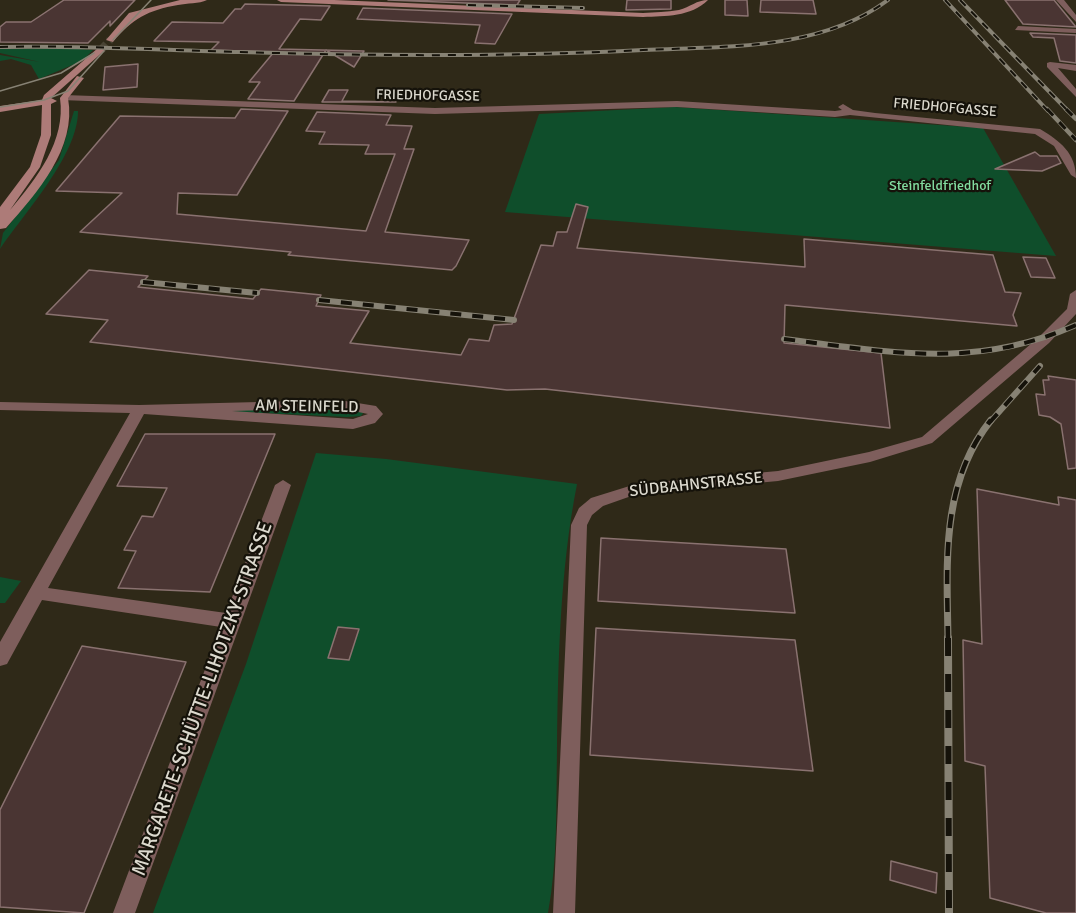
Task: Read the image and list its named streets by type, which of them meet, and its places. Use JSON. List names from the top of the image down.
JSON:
{
  "streets": {
    "street": [
      "FRIEDHOFGASSE",
      "AM STEINFELD",
      "SÜDBAHNSTRASSE",
      "MARGARETE-SCHÜTTE-LIHOTZKY-STRASSE"
    ]
  },
  "parks": ["Steinfeldfriedhof"]
}
